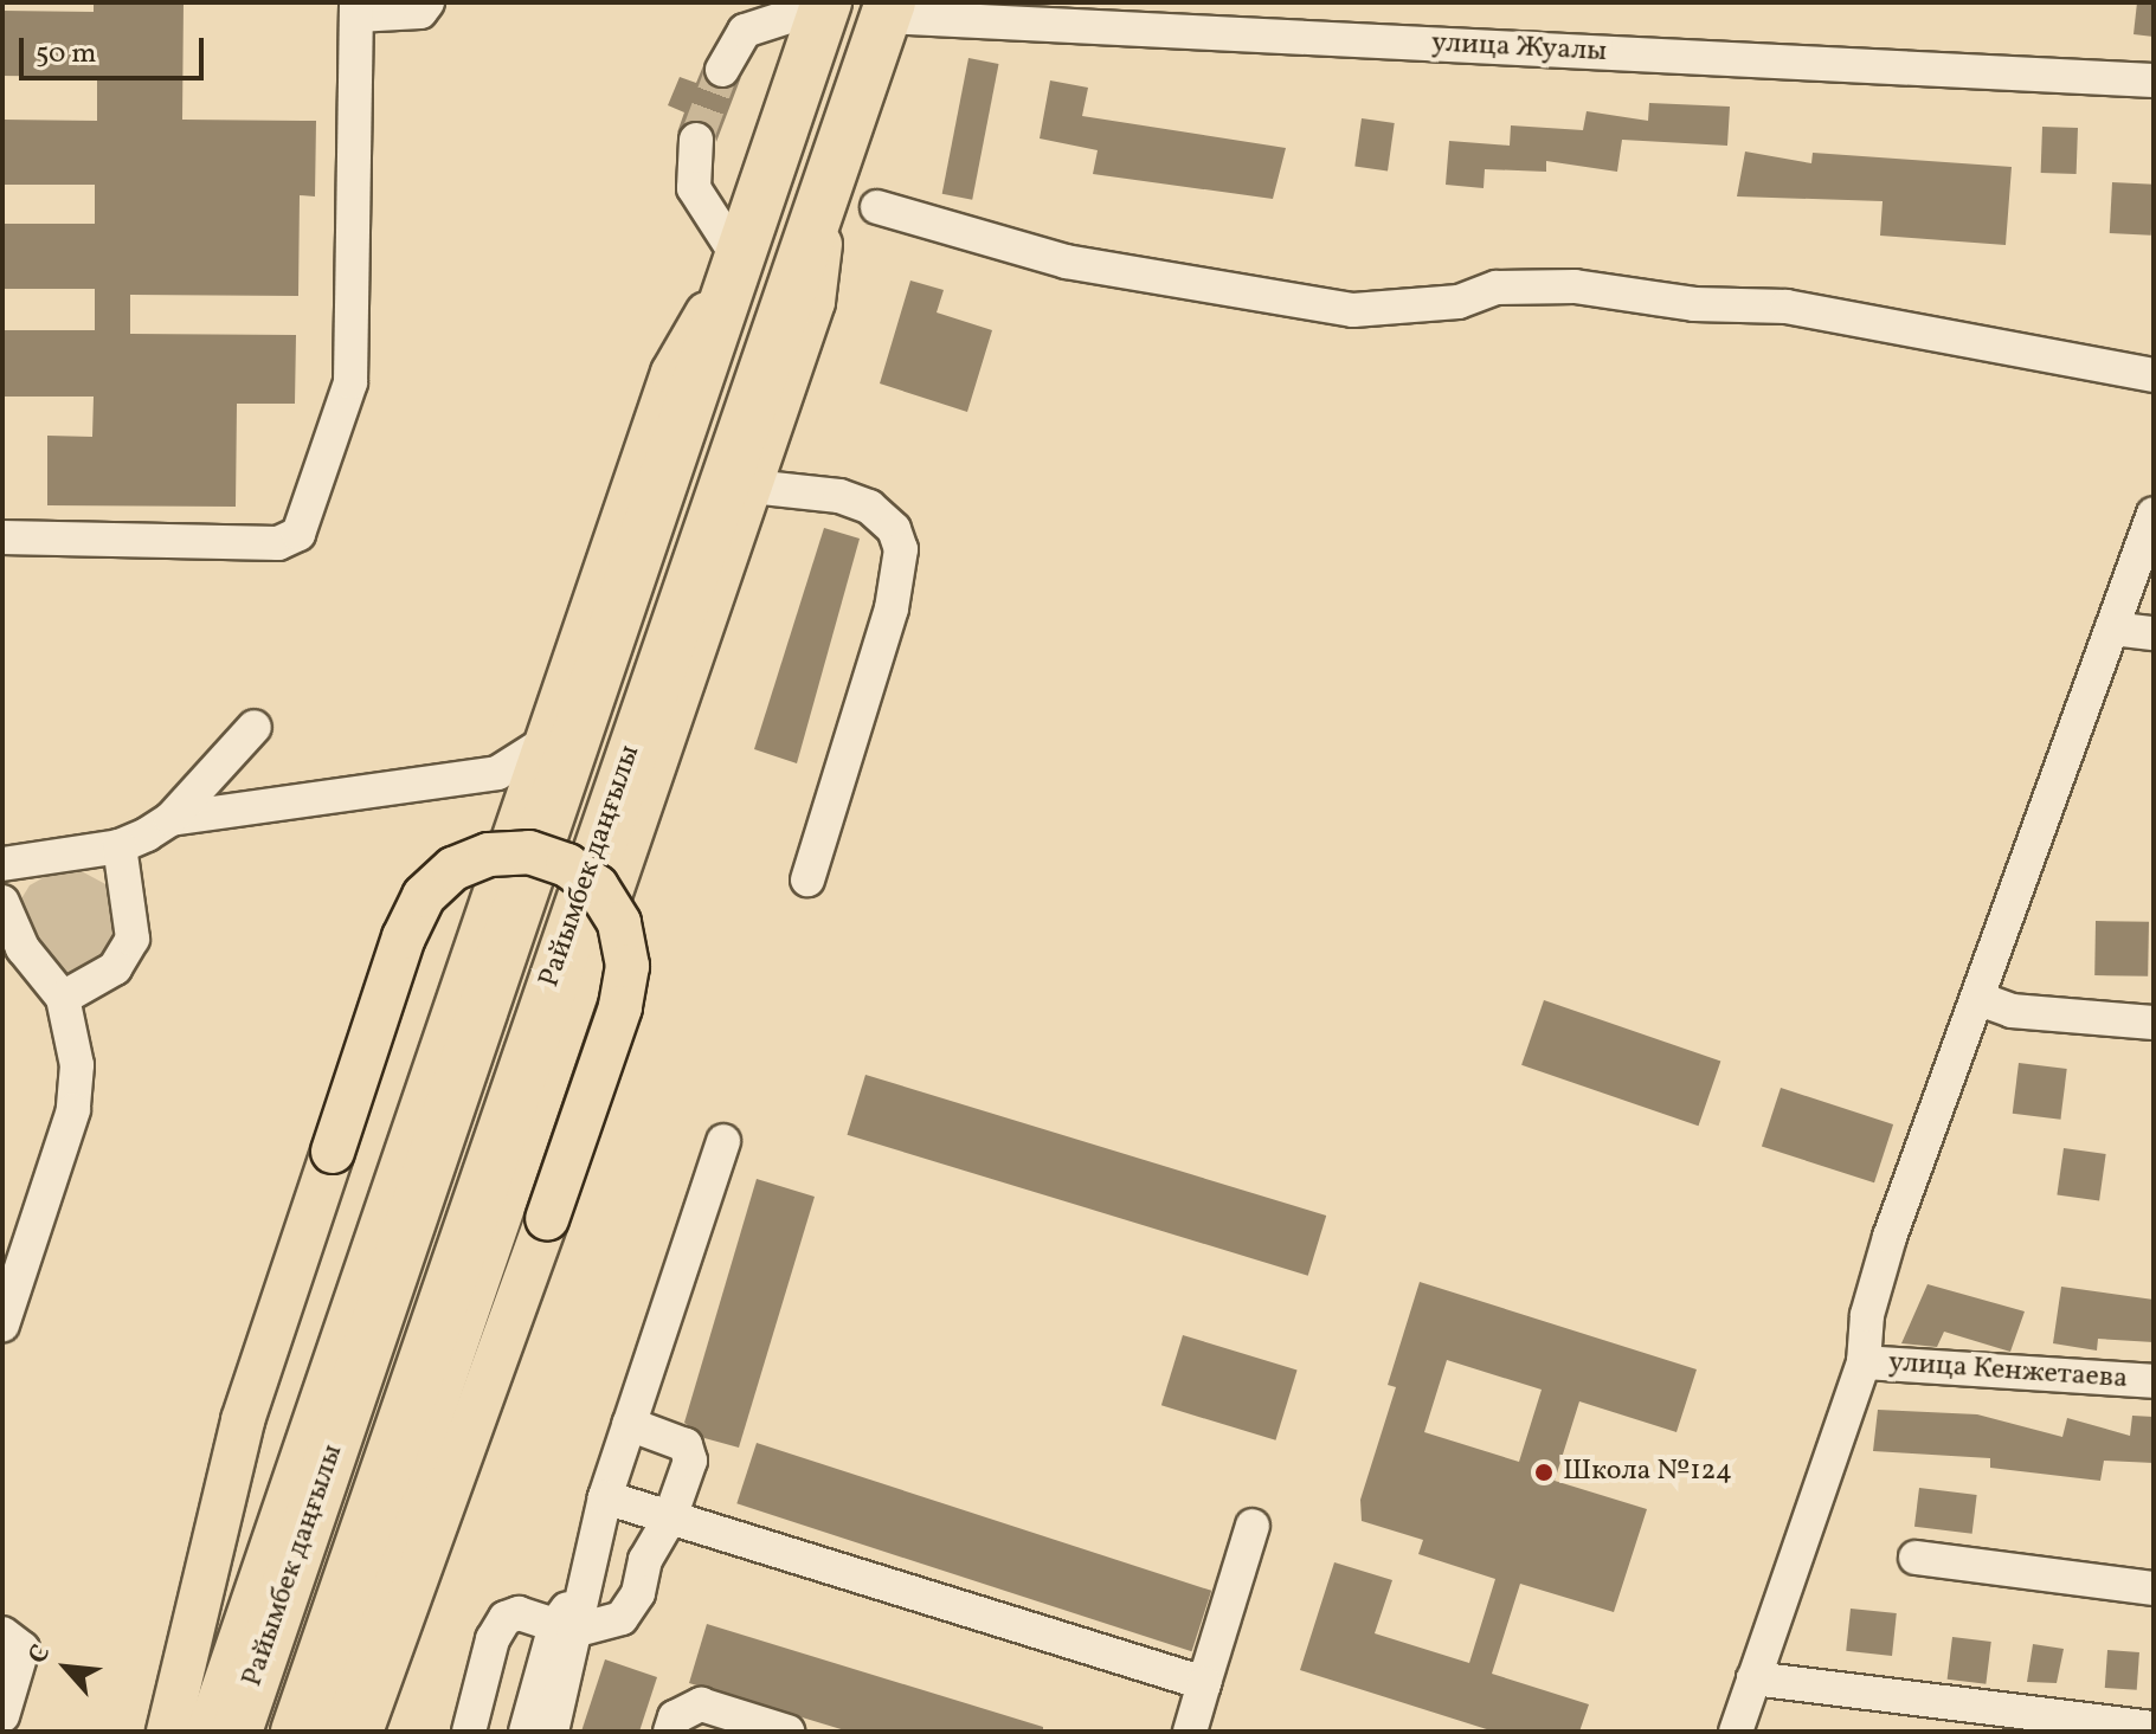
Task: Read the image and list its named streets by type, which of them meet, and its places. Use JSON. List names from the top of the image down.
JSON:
{
  "streets": {
    "highway": ["Райымбек даңғылы"],
    "street": ["улица Жуалы", "улица Кенжетаева"]
  },
  "crossings": [
    ["улица Жуалы", "Райымбек даңғылы"]
  ],
  "places": ["Школа №124"],
  "scale_bar": "50 m",
  "north": "top left"
}
